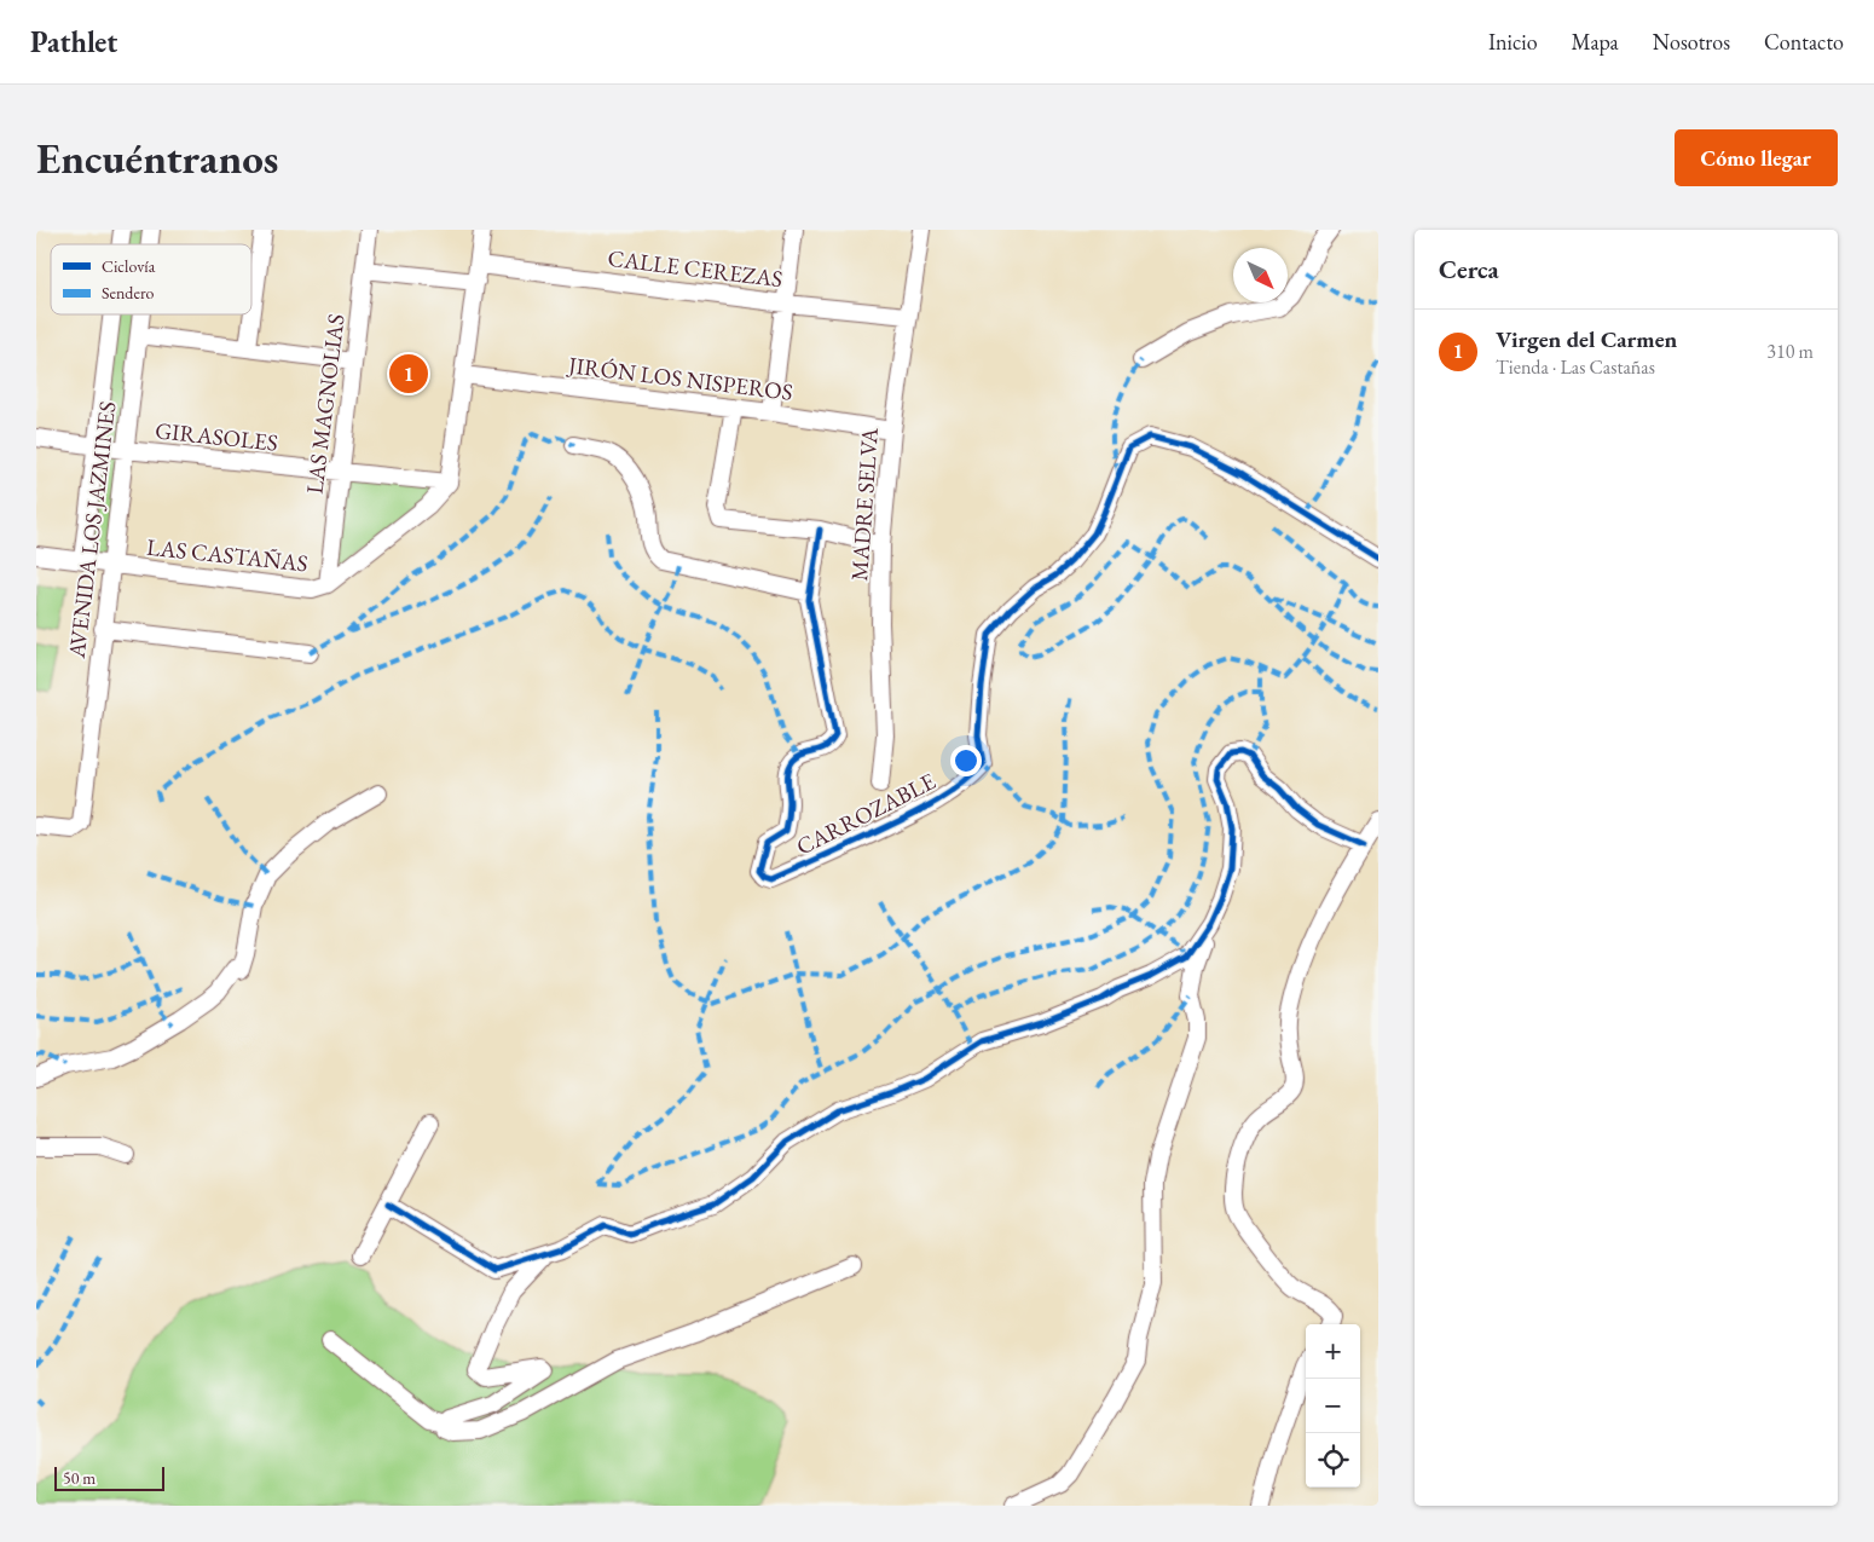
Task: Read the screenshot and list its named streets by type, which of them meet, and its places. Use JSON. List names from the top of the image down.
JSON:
{
  "streets": {
    "street": [
      "CALLE CEREZAS",
      "JIRÓN LOS NISPEROS",
      "LAS MAGNOLIAS",
      "GIRASOLES",
      "MADRE SELVA",
      "AVENIDA LOS JAZMINES",
      "LAS CASTAÑAS",
      "CARROZABLE"
    ]
  },
  "crossings": [
    ["CALLE CEREZAS", "LAS MAGNOLIAS"],
    ["CALLE CEREZAS", "MADRE SELVA"],
    ["JIRÓN LOS NISPEROS", "MADRE SELVA"],
    ["LAS MAGNOLIAS", "GIRASOLES"],
    ["LAS MAGNOLIAS", "LAS CASTAÑAS"],
    ["GIRASOLES", "AVENIDA LOS JAZMINES"],
    ["GIRASOLES", "LAS CASTAÑAS"],
    ["AVENIDA LOS JAZMINES", "LAS CASTAÑAS"]
  ],
  "legend": ["Ciclovía", "Sendero"],
  "scale_bar": "50 m",
  "north": "bottom right",
  "page": {
    "header": "Pathlet",
    "nav": [
      "Inicio",
      "Mapa",
      "Nosotros",
      "Contacto"
    ],
    "buttons": "Cómo llegar",
    "title": "Encuéntranos",
    "heading": "Cerca",
    "list": [
      {
        "mark": "1",
        "name": "Virgen del Carmen",
        "note": "Tienda · Las Castañas",
        "value": "310 m"
      }
    ],
    "pins": "1",
    "map_buttons": ["+", "−"],
    "scale": "50 m"
  }
}
